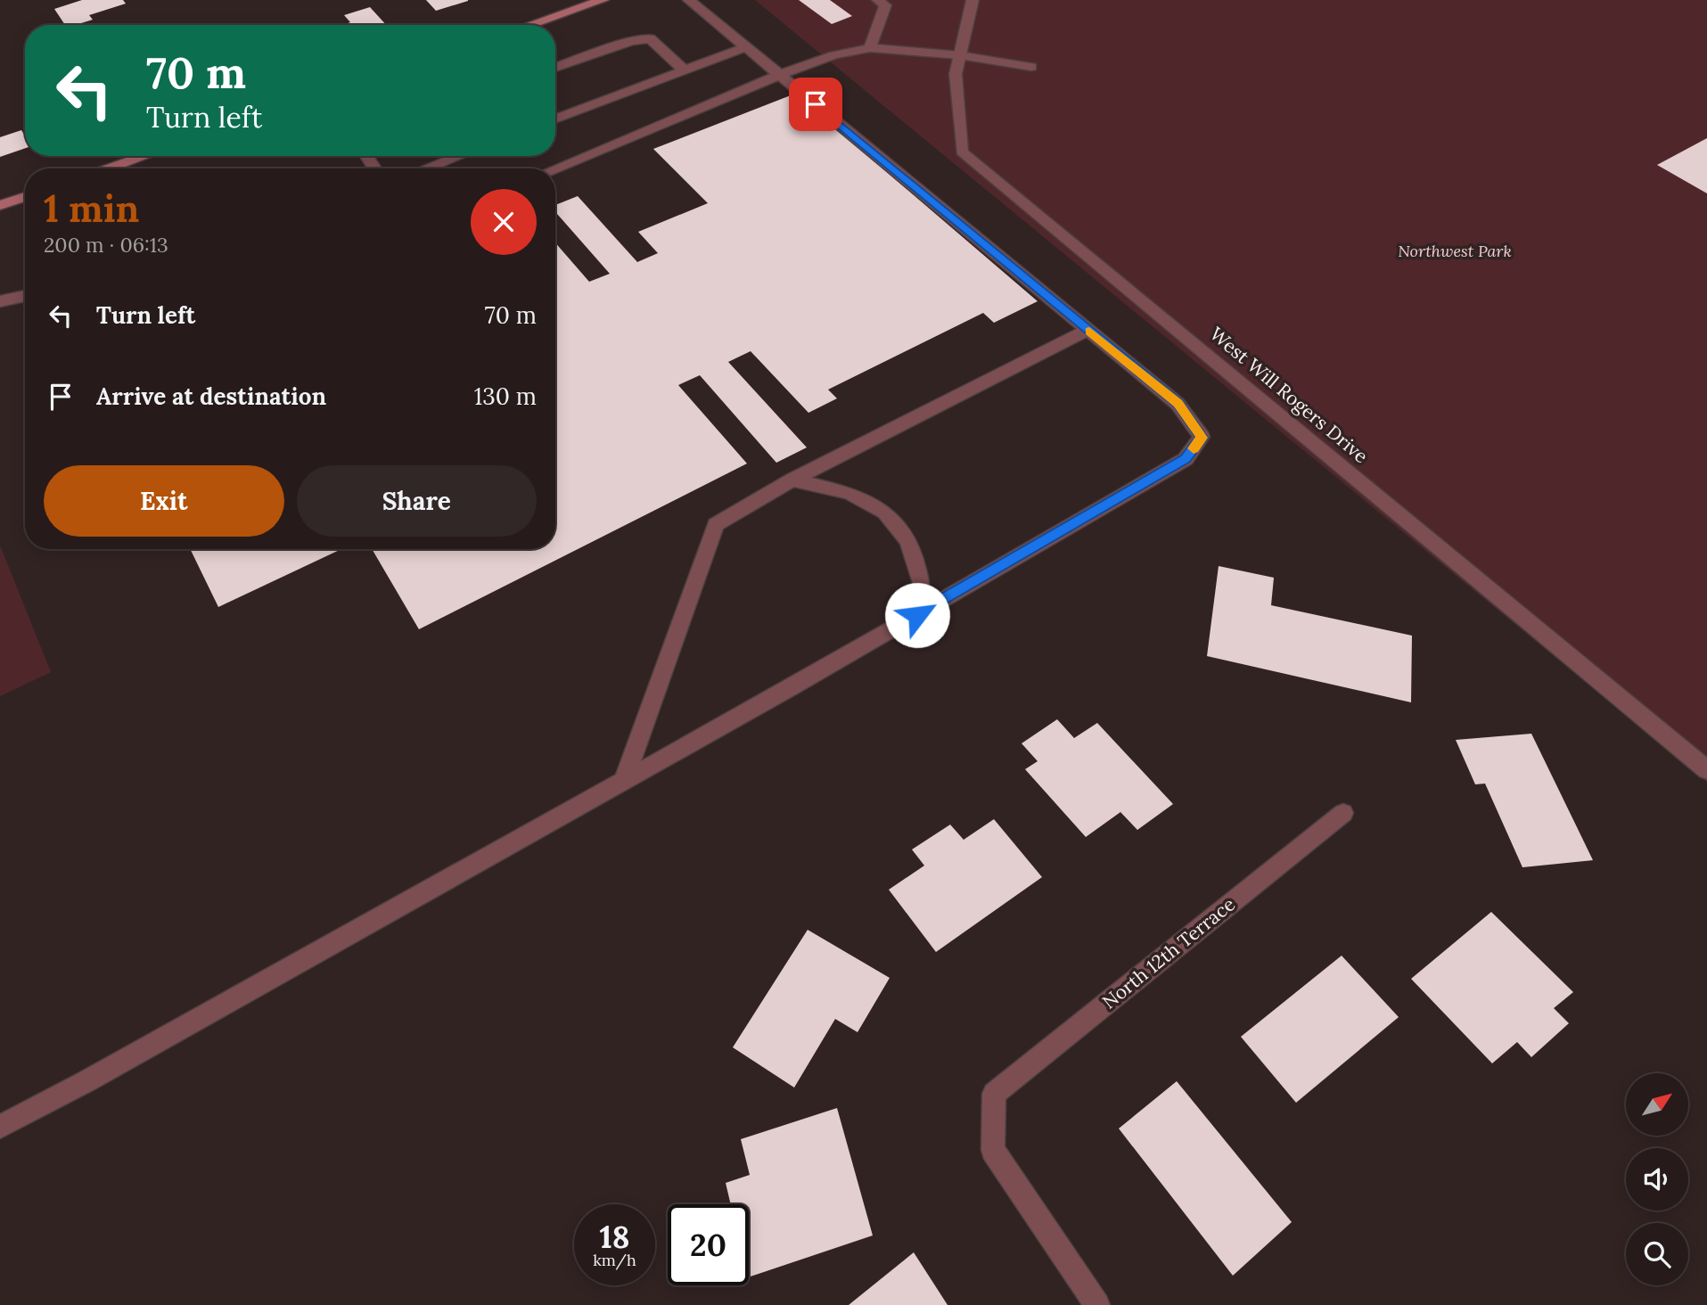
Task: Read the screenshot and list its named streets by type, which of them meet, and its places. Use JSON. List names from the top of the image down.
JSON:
{
  "streets": {
    "street": ["West Will Rogers Drive", "North 12th Terrace"]
  },
  "parks": ["Northwest Park"],
  "north": "top right",
  "page": {
    "turn": ["70 m", "Turn left"],
    "heading": ["1 min", "200 m · 06:13"],
    "list": [
      {
        "name": "Turn left",
        "value": "70 m"
      },
      {
        "name": "Arrive at destination",
        "value": "130 m"
      }
    ],
    "buttons": ["Exit", "Share"],
    "speed": "18 km/h",
    "limit": "20"
  }
}
